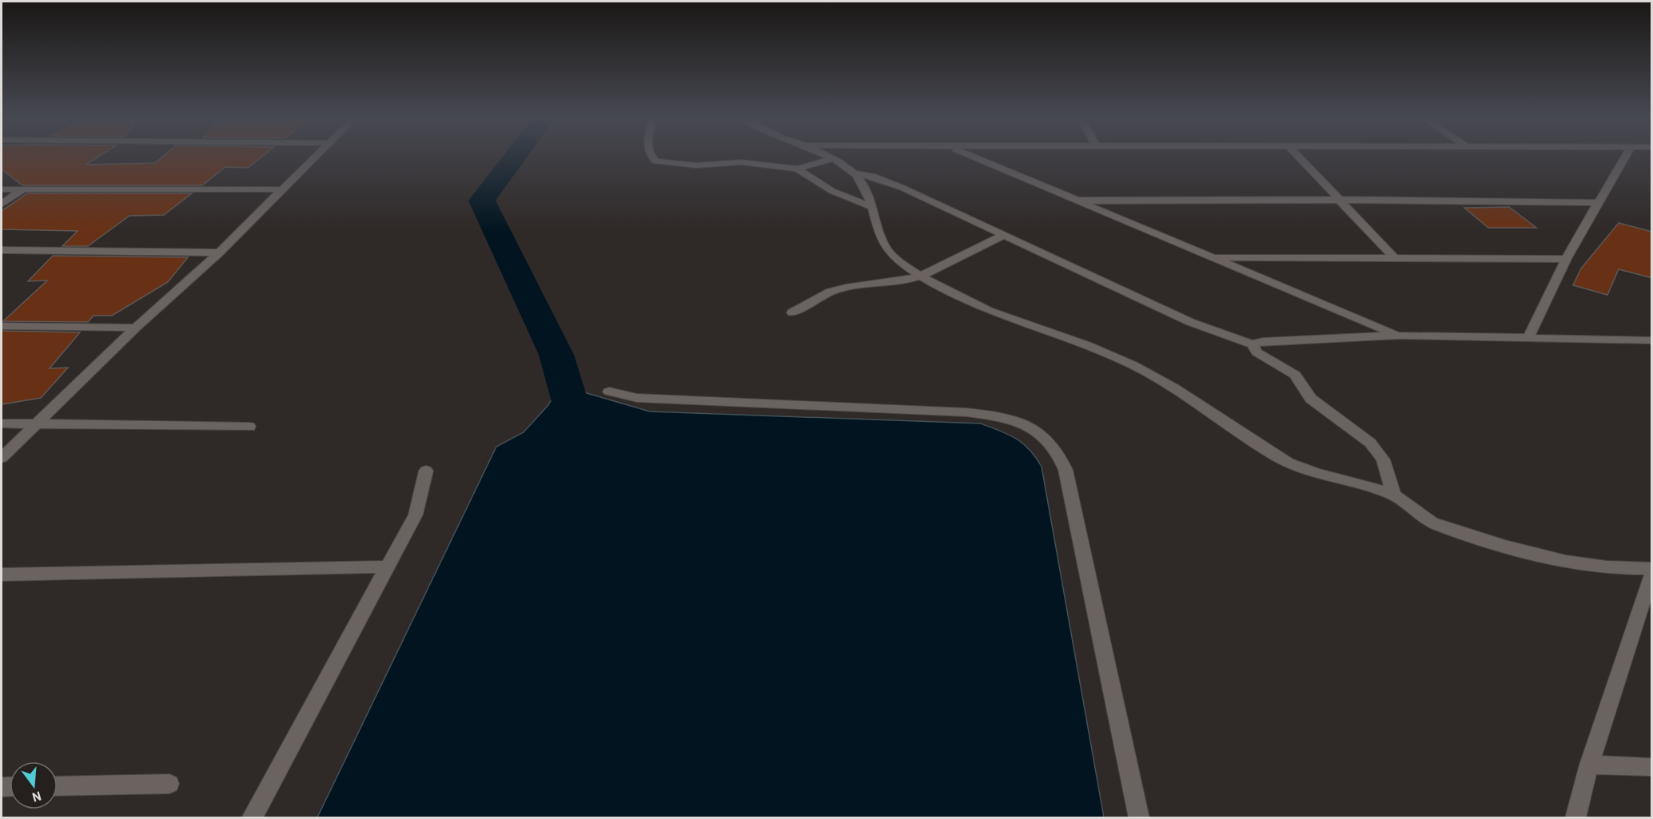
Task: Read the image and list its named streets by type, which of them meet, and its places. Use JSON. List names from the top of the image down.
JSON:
{
  "north": "bottom"
}
